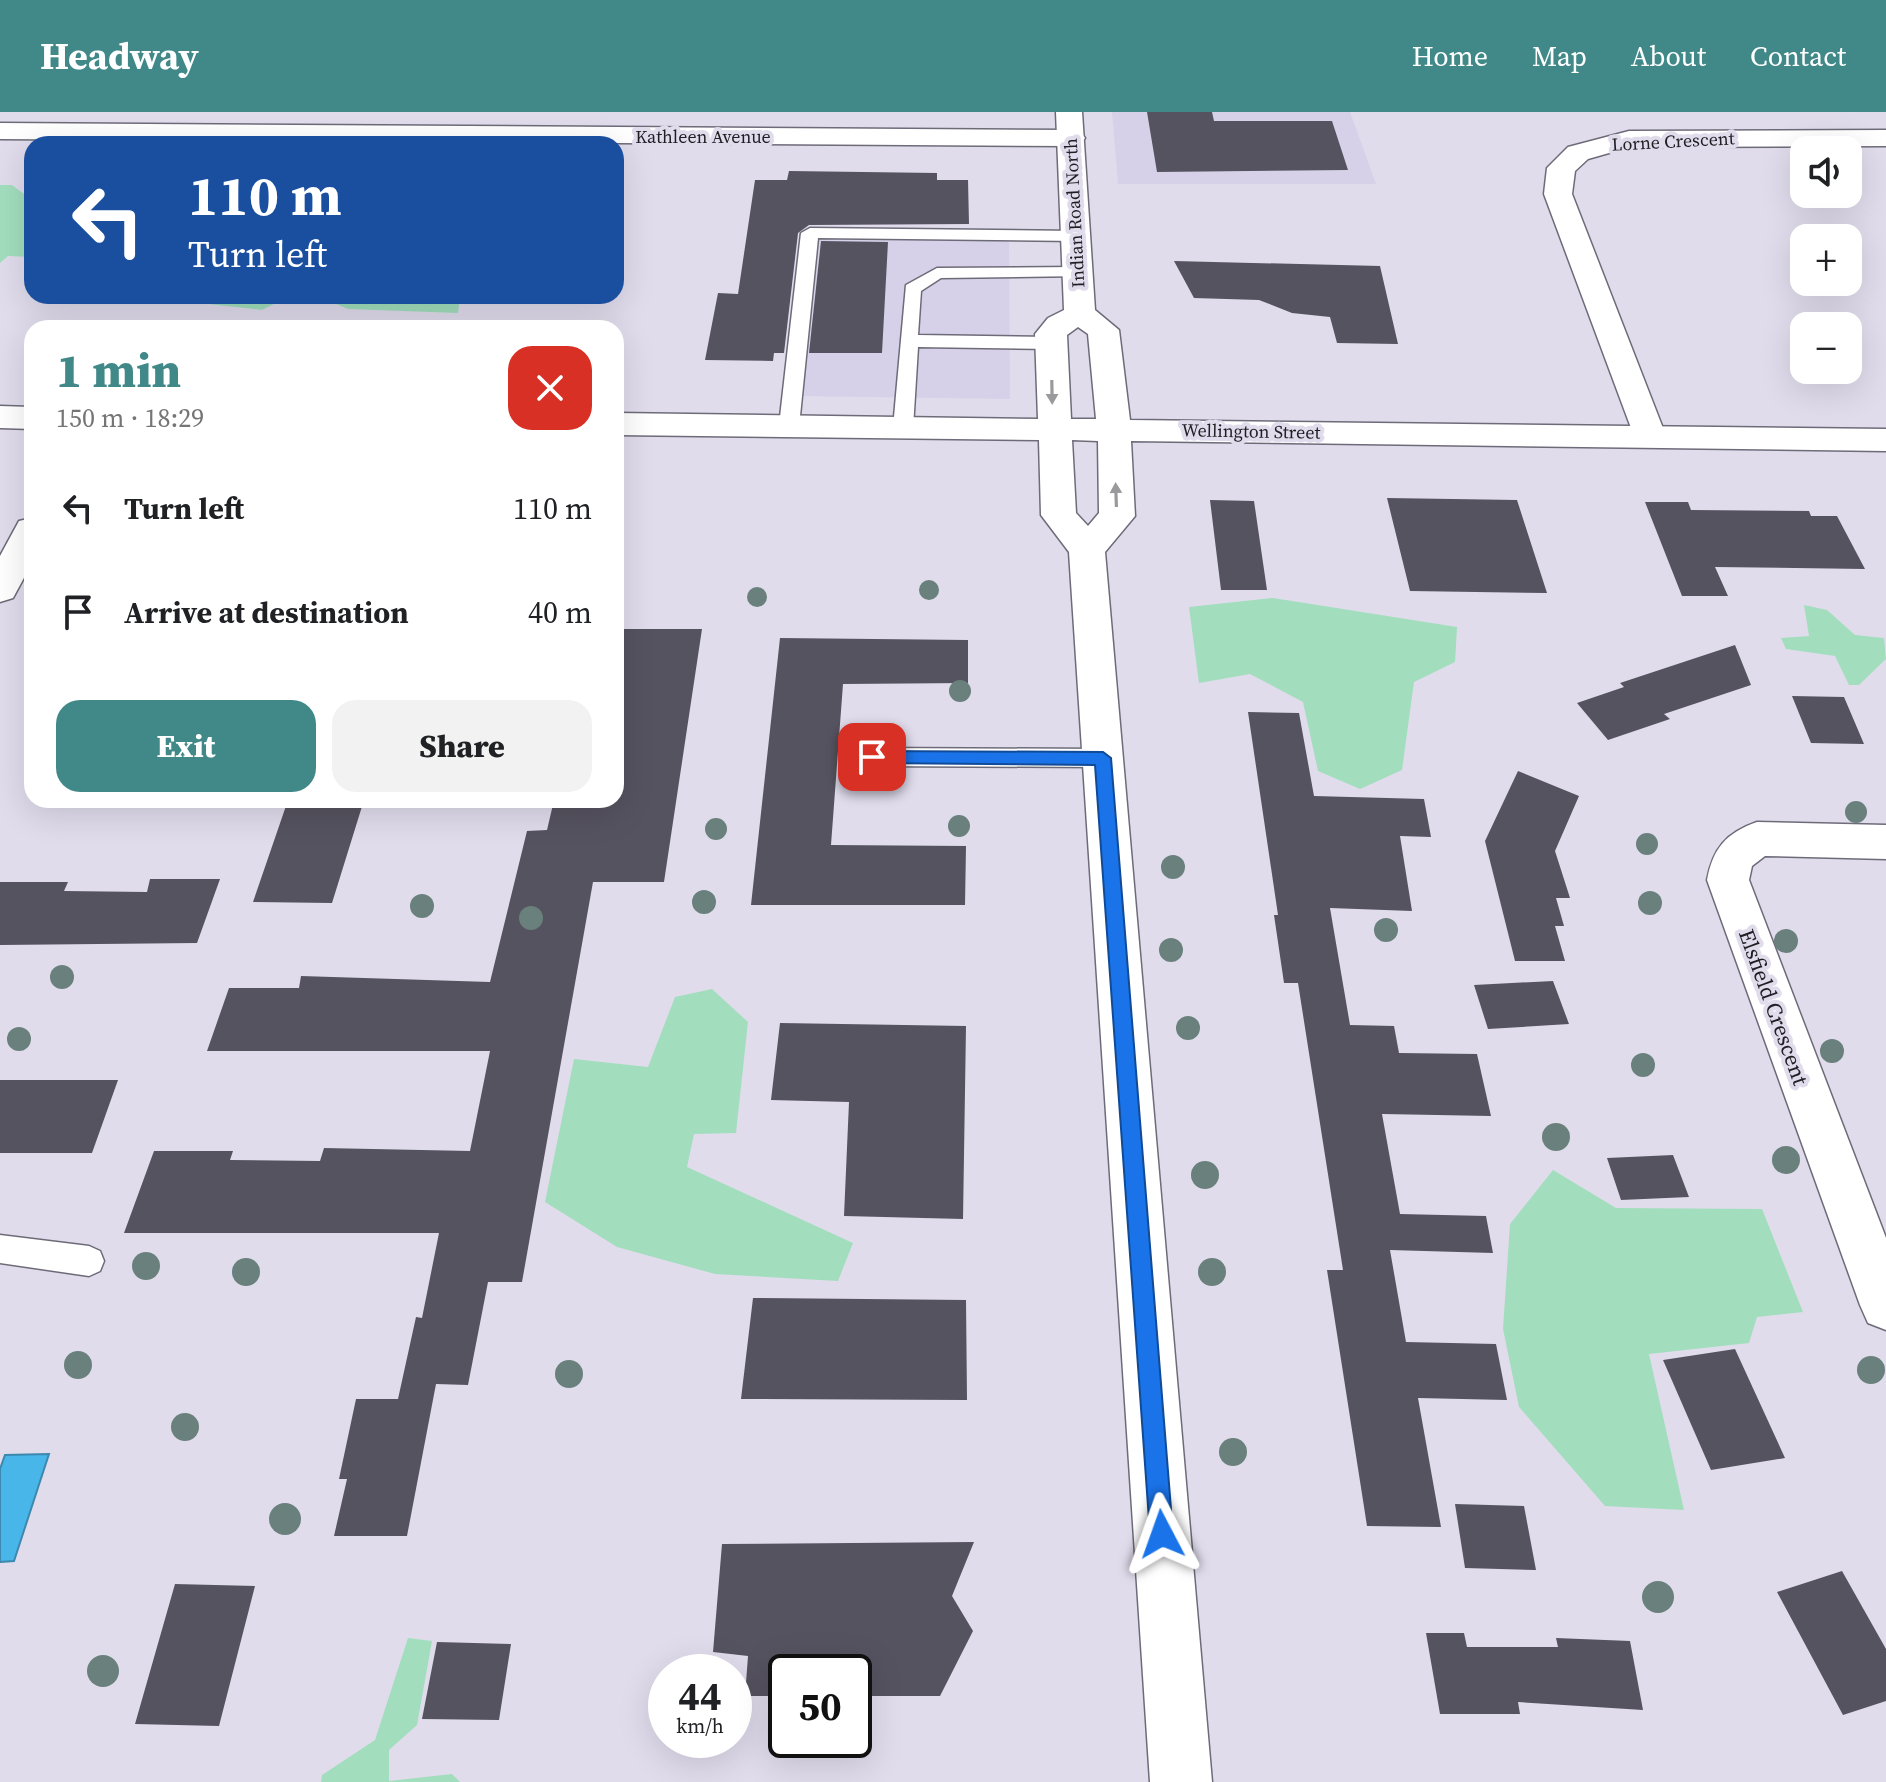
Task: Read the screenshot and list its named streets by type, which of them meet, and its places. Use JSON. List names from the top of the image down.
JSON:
{
  "streets": {
    "main road": [
      "Kathleen Avenue",
      "Lorne Crescent",
      "Indian Road North",
      "Wellington Street",
      "Elsfield Crescent"
    ]
  },
  "crossings": [
    ["Kathleen Avenue", "Indian Road North"],
    ["Lorne Crescent", "Wellington Street"],
    ["Indian Road North", "Wellington Street"]
  ],
  "page": {
    "header": "Headway",
    "nav": [
      "Home",
      "Map",
      "About",
      "Contact"
    ],
    "map_buttons": ["+", "−"],
    "turn": ["110 m", "Turn left"],
    "heading": ["1 min", "150 m · 18:29"],
    "list": [
      {
        "name": "Turn left",
        "value": "110 m"
      },
      {
        "name": "Arrive at destination",
        "value": "40 m"
      }
    ],
    "buttons": ["Exit", "Share"],
    "speed": "44 km/h",
    "limit": "50"
  }
}
